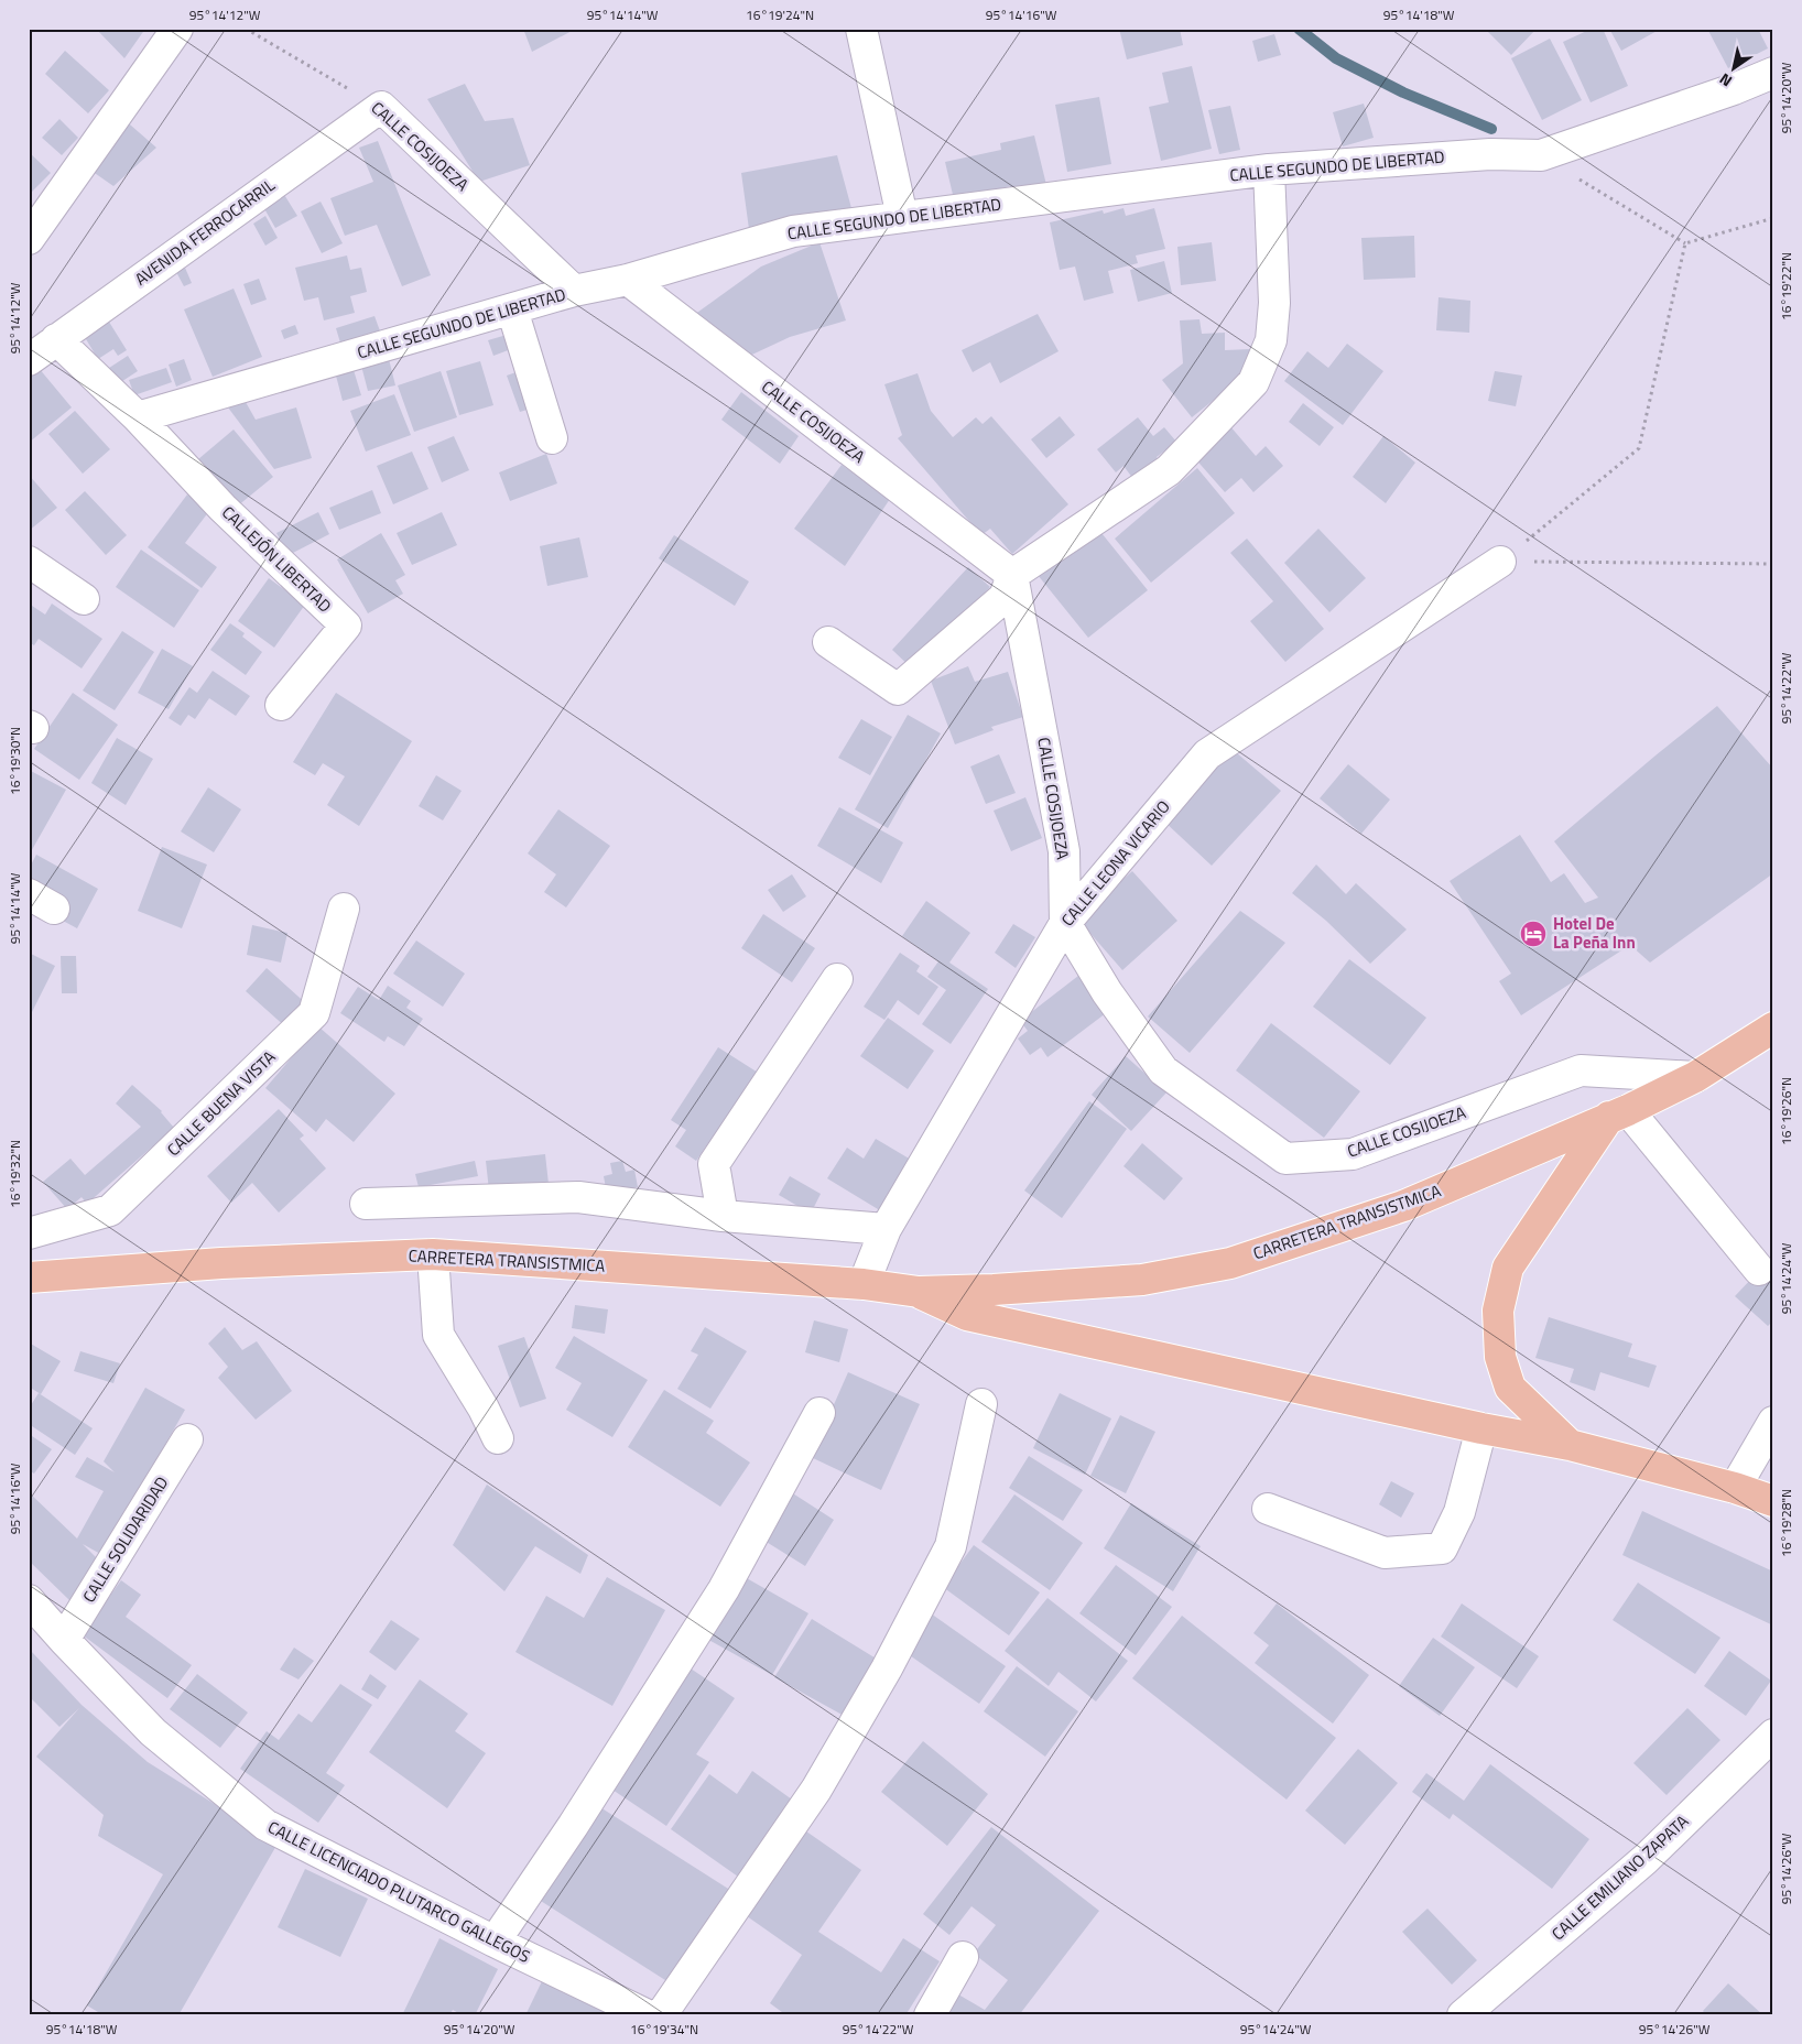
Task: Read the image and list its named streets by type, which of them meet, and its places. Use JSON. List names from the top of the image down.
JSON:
{
  "streets": {
    "main road": ["CARRETERA TRANSISTMICA"],
    "street": [
      "CALLE COSIJOEZA",
      "CALLE SEGUNDO DE LIBERTAD",
      "AVENIDA FERROCARRIL",
      "CALLEJÓN LIBERTAD",
      "CALLE LEONA VICARIO",
      "CALLE BUENA VISTA",
      "CALLE SOLIDARIDAD",
      "CALLE EMILIANO ZAPATA",
      "CALLE LICENCIADO PLUTARCO GALLEGOS"
    ]
  },
  "crossings": [
    ["CALLE COSIJOEZA", "CALLE SEGUNDO DE LIBERTAD"],
    ["CALLE COSIJOEZA", "AVENIDA FERROCARRIL"],
    ["CALLE COSIJOEZA", "CALLE LEONA VICARIO"],
    ["CALLE COSIJOEZA", "CARRETERA TRANSISTMICA"],
    ["CALLE SEGUNDO DE LIBERTAD", "CALLEJÓN LIBERTAD"],
    ["CALLE LEONA VICARIO", "CARRETERA TRANSISTMICA"],
    ["CALLE SOLIDARIDAD", "CALLE LICENCIADO PLUTARCO GALLEGOS"]
  ],
  "places": {
    "hotel": ["Hotel De La Peña Inn"]
  },
  "north": "bottom left",
  "coordinates": [
    "95°14'12\"W",
    "95°14'14\"W",
    "16°19'24\"N",
    "95°14'16\"W",
    "95°14'18\"W",
    "95°14'20\"W",
    "16°19'22\"N",
    "95°14'22\"W",
    "16°19'30\"N",
    "16°19'26\"N",
    "16°19'32\"N",
    "95°14'24\"W",
    "16°19'28\"N",
    "95°14'26\"W",
    "16°19'34\"N"
  ]
}
